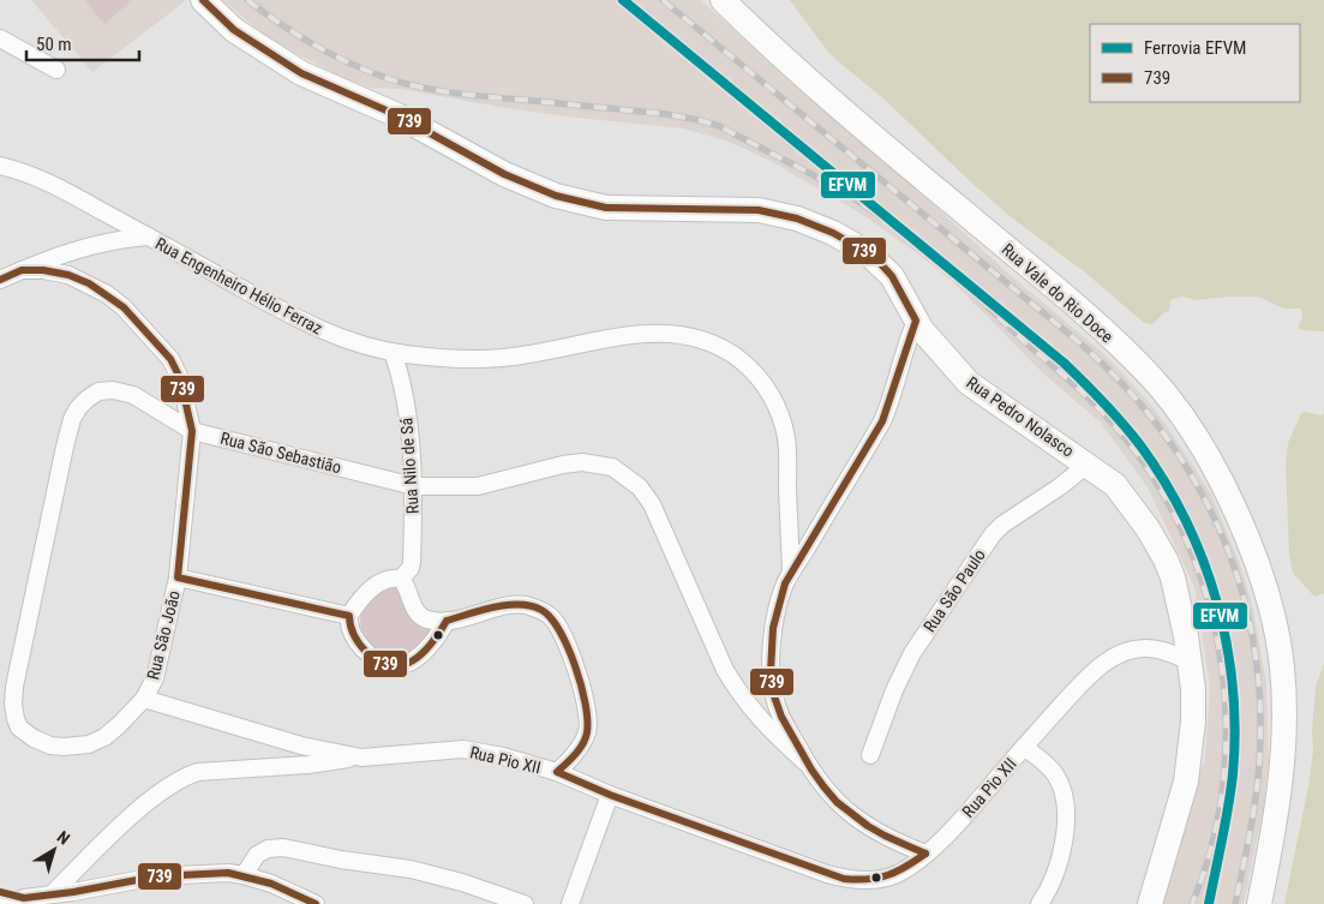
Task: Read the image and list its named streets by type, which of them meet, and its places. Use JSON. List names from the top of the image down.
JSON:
{
  "streets": {
    "street": [
      "Rua Engenheiro Hélio Ferraz",
      "Rua Vale do Rio Doce",
      "Rua Pedro Nolasco",
      "Rua São Sebastião",
      "Rua Nilo de Sá",
      "Rua São Paulo",
      "Rua São João",
      "Rua Pio XII"
    ]
  },
  "crossings": [
    ["Rua Engenheiro Hélio Ferraz", "Rua Nilo de Sá"],
    ["Rua Pedro Nolasco", "Rua São Paulo"],
    ["Rua Pedro Nolasco", "Rua Pio XII"],
    ["Rua São Sebastião", "Rua Nilo de Sá"],
    ["Rua São Sebastião", "Rua São João"],
    ["Rua São Sebastião", "Rua Pio XII"],
    ["Rua São João", "Rua Pio XII"]
  ],
  "lines": ["rail line EFVM", "transit line 739"],
  "legend": ["Ferrovia EFVM", "739"],
  "scale_bar": "50 m",
  "north": "top right"
}
